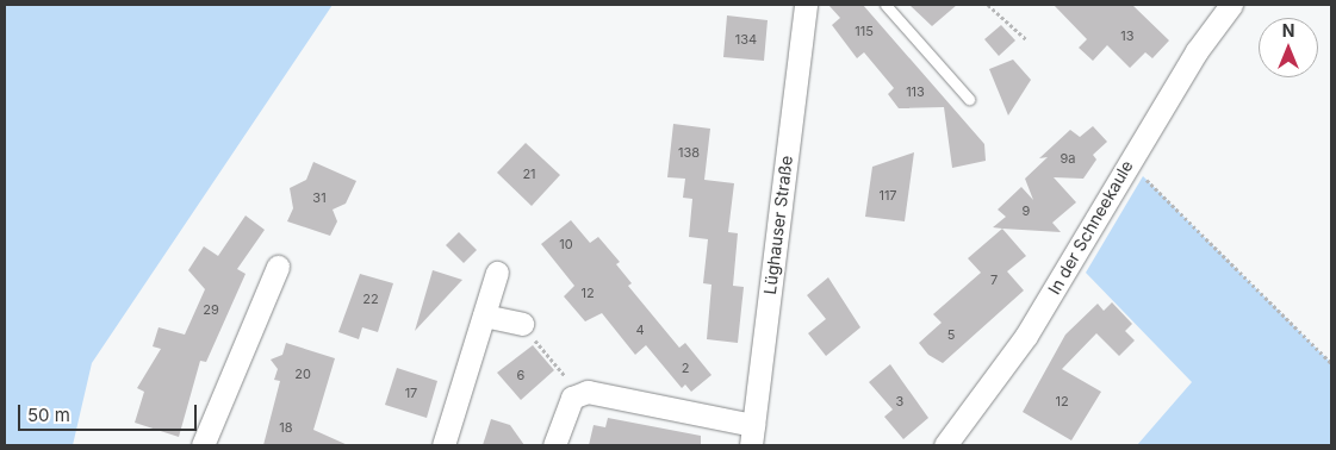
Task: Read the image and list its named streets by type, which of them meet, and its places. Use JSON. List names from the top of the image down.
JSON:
{
  "streets": {
    "street": ["Lüghauser Straße", "In der Schneekaule"]
  },
  "house_numbers": [
    "115",
    "13",
    "134",
    "113",
    "138",
    "9a",
    "21",
    "117",
    "31",
    "9",
    "10",
    "7",
    "12",
    "22",
    "29",
    "4",
    "5",
    "2",
    "20",
    "6",
    "17",
    "3",
    "12",
    "18"
  ],
  "scale_bar": "50 m",
  "north": "top"
}
